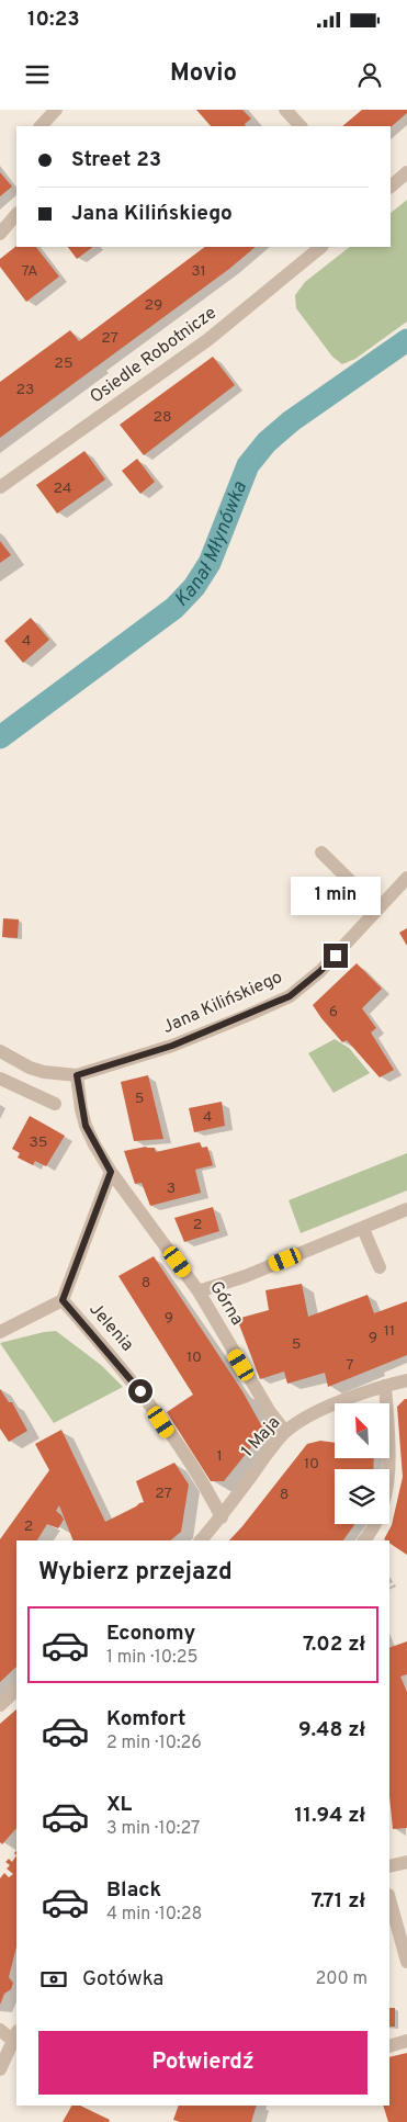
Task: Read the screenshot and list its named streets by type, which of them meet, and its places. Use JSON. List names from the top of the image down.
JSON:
{
  "streets": {
    "street": [
      "Osiedle Robotnicze",
      "Jana Kilińskiego",
      "Górna",
      "Jelenia",
      "1 Maja"
    ]
  },
  "crossings": [
    ["Górna", "Jelenia"],
    ["Górna", "1 Maja"],
    ["Jelenia", "1 Maja"]
  ],
  "water": ["Kanał Młynówka"],
  "house_numbers": [
    "7A",
    "31",
    "29",
    "27",
    "25",
    "23",
    "28",
    "24",
    "4",
    "6",
    "5",
    "4",
    "35",
    "3",
    "2",
    "8",
    "9",
    "11",
    "9",
    "5",
    "10",
    "7",
    "1",
    "10",
    "27",
    "8",
    "2"
  ],
  "north": "top left",
  "page": {
    "status": "10:23",
    "header": "Movio",
    "banner": ["Street 23", "Jana Kilińskiego"],
    "bubble": "1 min",
    "heading": "Wybierz przejazd",
    "list": [
      {
        "name": "Economy",
        "note": "1 min · 10:25",
        "value": "7.02 zł"
      },
      {
        "name": "Komfort",
        "note": "2 min · 10:26",
        "value": "9.48 zł"
      },
      {
        "name": "XL",
        "note": "3 min · 10:27",
        "value": "11.94 zł"
      },
      {
        "name": "Black",
        "note": "4 min · 10:28",
        "value": "7.71 zł"
      }
    ],
    "pay": ["Gotówka", "200 m"],
    "buttons": "Potwierdź"
  }
}
